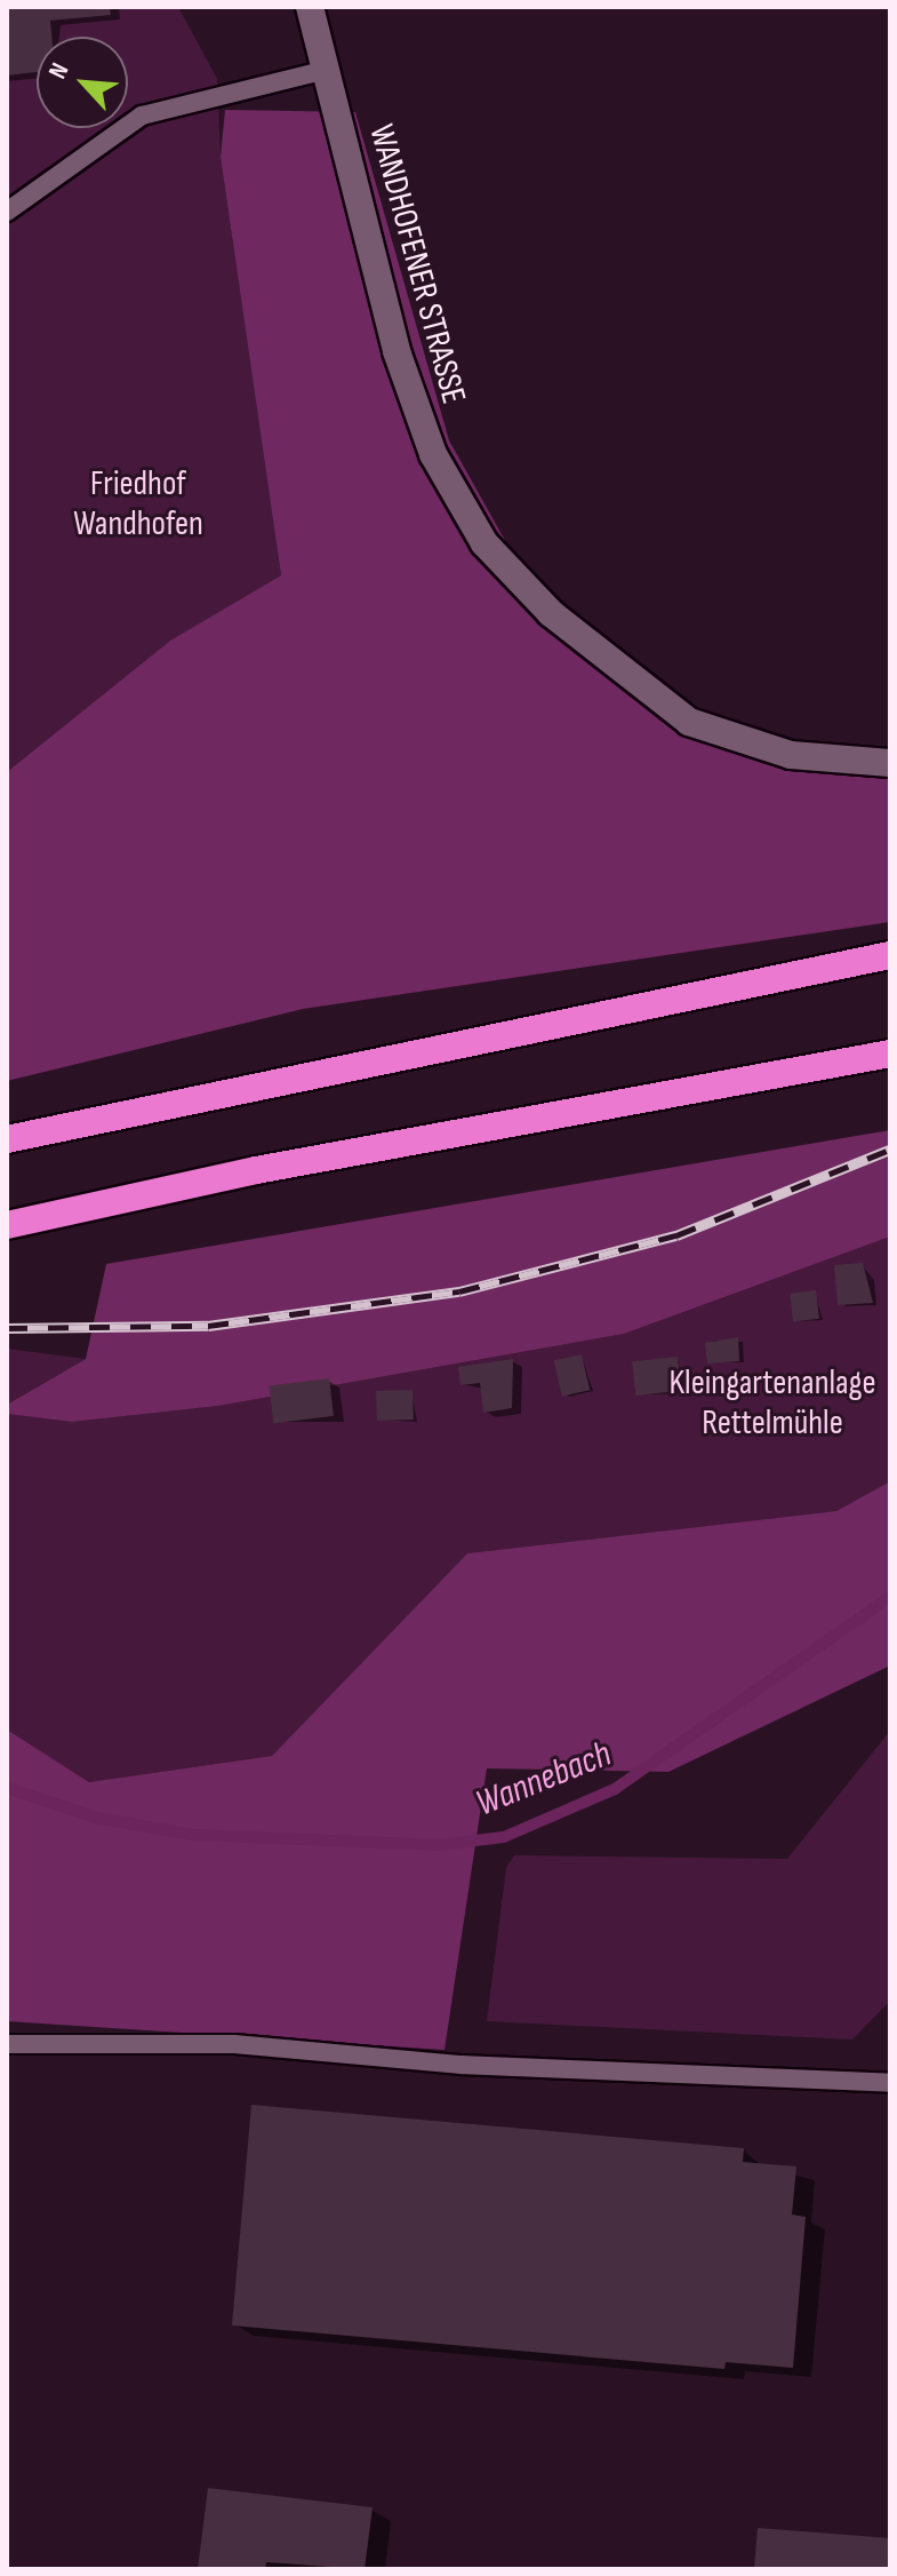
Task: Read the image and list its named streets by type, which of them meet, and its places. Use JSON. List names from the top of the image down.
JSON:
{
  "streets": {
    "street": ["WANDHOFENER STRASSE"]
  },
  "water": ["Wannebach"],
  "parks": ["Friedhof Wandhofen", "Kleingartenanlage Rettelmühle"],
  "north": "top left"
}
